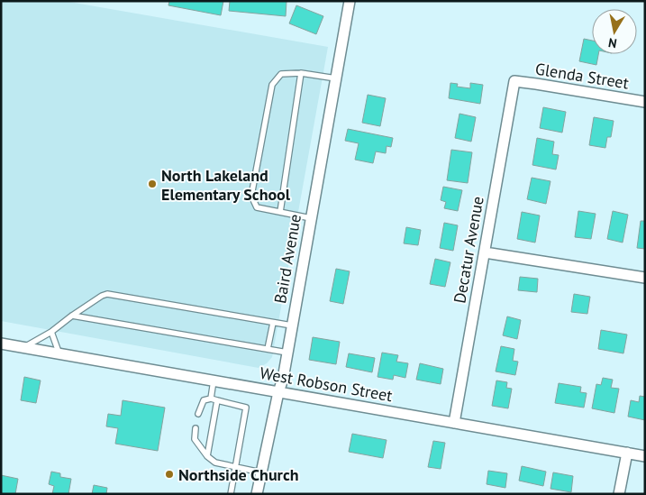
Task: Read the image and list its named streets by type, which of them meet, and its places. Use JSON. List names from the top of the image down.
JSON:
{
  "streets": {
    "street": [
      "Glenda Street",
      "Decatur Avenue",
      "Baird Avenue",
      "West Robson Street"
    ]
  },
  "crossings": [
    ["Glenda Street", "Decatur Avenue"],
    ["Decatur Avenue", "West Robson Street"],
    ["Baird Avenue", "West Robson Street"]
  ],
  "places": ["North Lakeland Elementary School", "Northside Church"],
  "north": "bottom"
}
